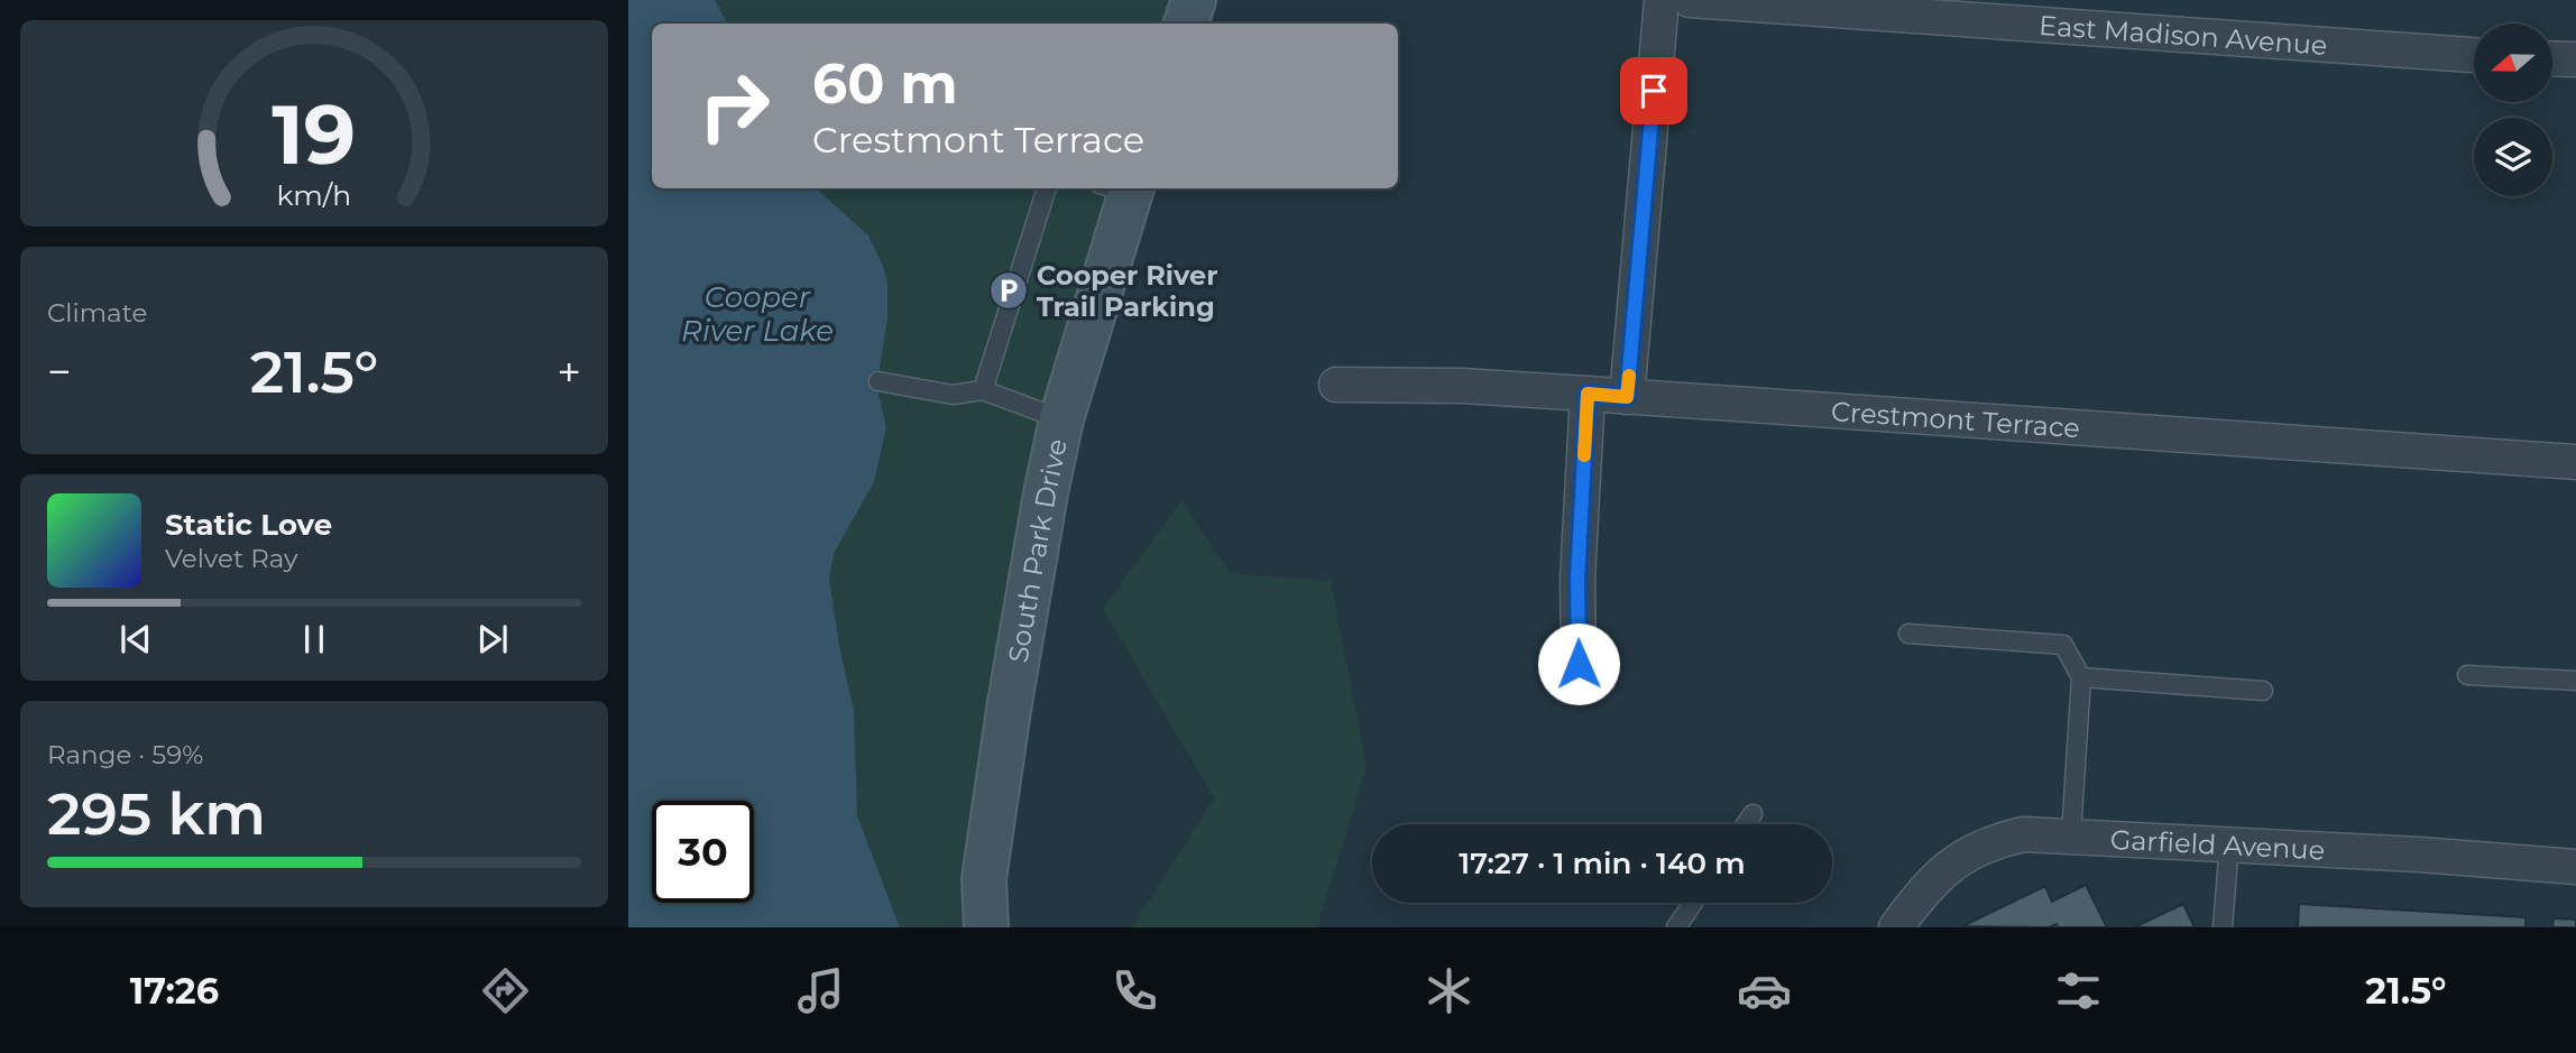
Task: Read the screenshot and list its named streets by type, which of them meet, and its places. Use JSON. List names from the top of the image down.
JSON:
{
  "streets": {
    "street": [
      "East Madison Avenue",
      "Crestmont Terrace",
      "South Park Drive",
      "Garfield Avenue"
    ]
  },
  "water": ["Cooper River Lake"],
  "places": {
    "parking": ["Cooper River Trail Parking"]
  },
  "north": "left",
  "page": {
    "turn": ["60 m", "Crestmont Terrace"],
    "tile": [
      "Climate",
      ["Range · 59%", "295 km"]
    ],
    "heat": ["−", "21.5°", "+"],
    "song": ["Static Love", "Velvet Ray"],
    "limit": "30",
    "trip": "17:27 · 1 min · 140 m",
    "tabs": ["17:26", "21.5°"],
    "gauge": ["19", "km/h"]
  }
}
